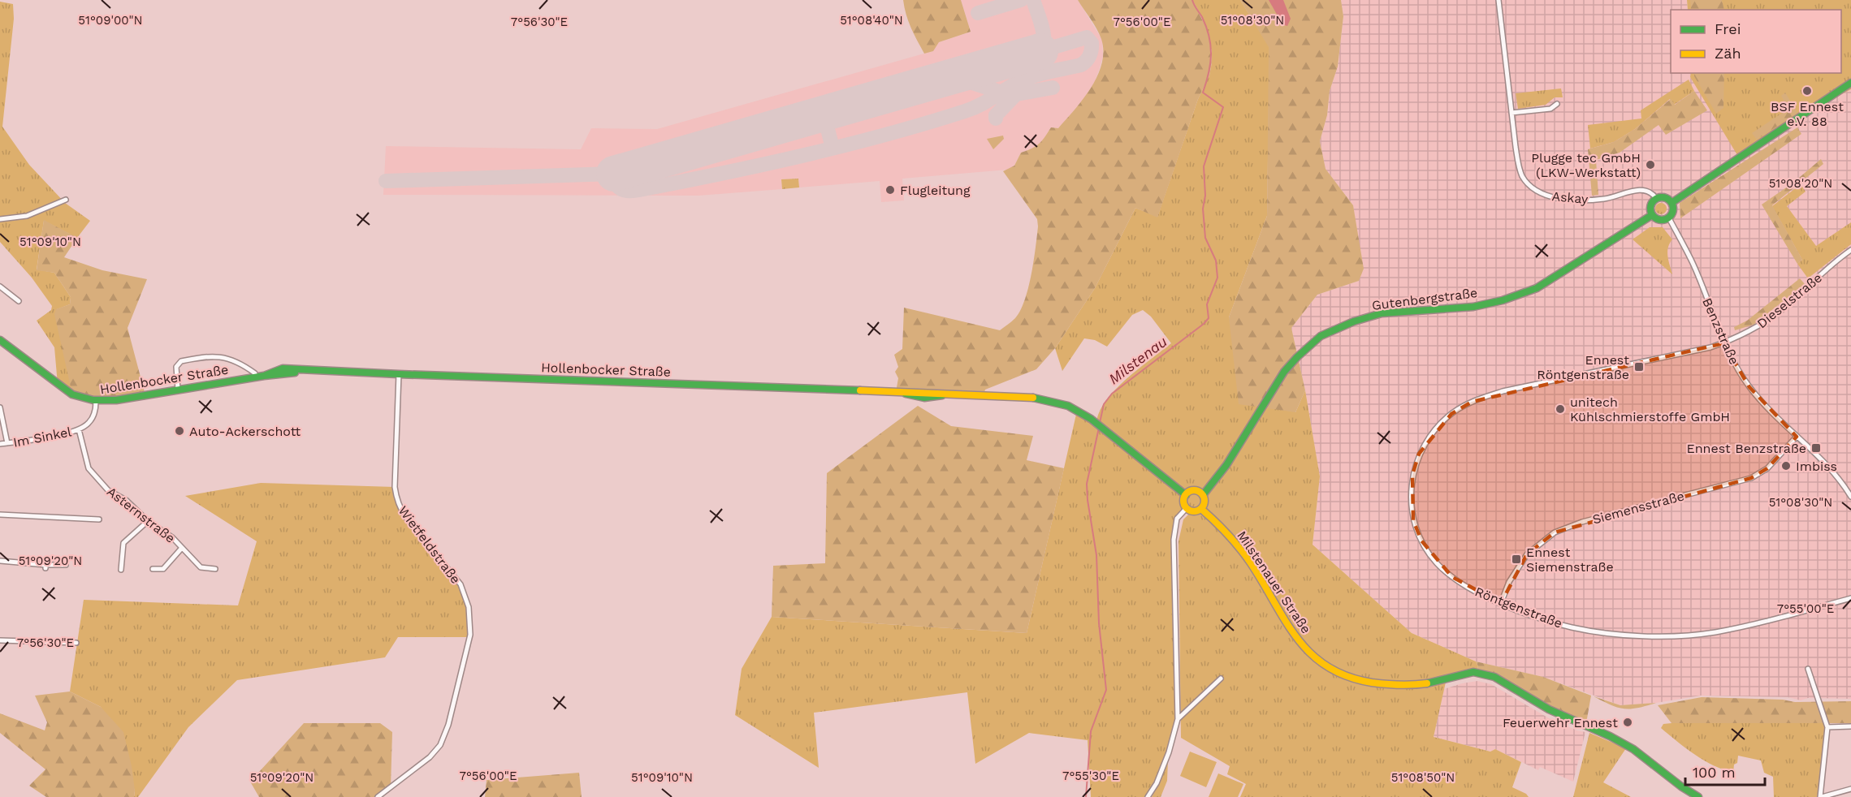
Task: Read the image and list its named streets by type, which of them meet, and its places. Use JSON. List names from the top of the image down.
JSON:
{
  "streets": {
    "main road": ["Gutenbergstraße", "Hollenbocker Straße", "Milstenauer Straße"],
    "street": [
      "Askay",
      "Dieselstraße",
      "Benzstraße",
      "Im Sinkel",
      "Siemensstraße",
      "Asternstraße",
      "Wietfeldstraße",
      "Röntgenstraße"
    ]
  },
  "crossings": [
    ["Askay", "Gutenbergstraße"],
    ["Askay", "Benzstraße"],
    ["Gutenbergstraße", "Benzstraße"],
    ["Gutenbergstraße", "Hollenbocker Straße"],
    ["Gutenbergstraße", "Milstenauer Straße"],
    ["Dieselstraße", "Benzstraße"],
    ["Dieselstraße", "Röntgenstraße"],
    ["Benzstraße", "Siemensstraße"],
    ["Benzstraße", "Röntgenstraße"],
    ["Hollenbocker Straße", "Im Sinkel"],
    ["Hollenbocker Straße", "Wietfeldstraße"],
    ["Hollenbocker Straße", "Milstenauer Straße"],
    ["Im Sinkel", "Asternstraße"],
    ["Siemensstraße", "Röntgenstraße"]
  ],
  "water": ["Milstenau"],
  "places": {
    "other": [
      "BSF Ennest e.V. 88",
      "Plugge tec GmbH (LKW-Werkstatt)",
      "Flugleitung",
      "unitech Kühlschmierstoffe GmbH",
      "Auto-Ackerschott",
      "Imbiss",
      "Feuerwehr Ennest"
    ],
    "transit": ["Ennest Röntgenstraße", "Ennest Benzstraße", "Ennest Siemenstraße"]
  },
  "legend": ["Frei", "Zäh"],
  "scale_bar": "100 m",
  "coordinates": [
    "51°09'00\"N",
    "51°08'40\"N",
    "51°08'30\"N",
    "7°56'30\"E",
    "7°56'00\"E",
    "51°08'20\"N",
    "51°09'10\"N",
    "51°09'20\"N",
    "7°55'00\"E",
    "7°55'30\"E",
    "51°08'50\"N"
  ]
}
